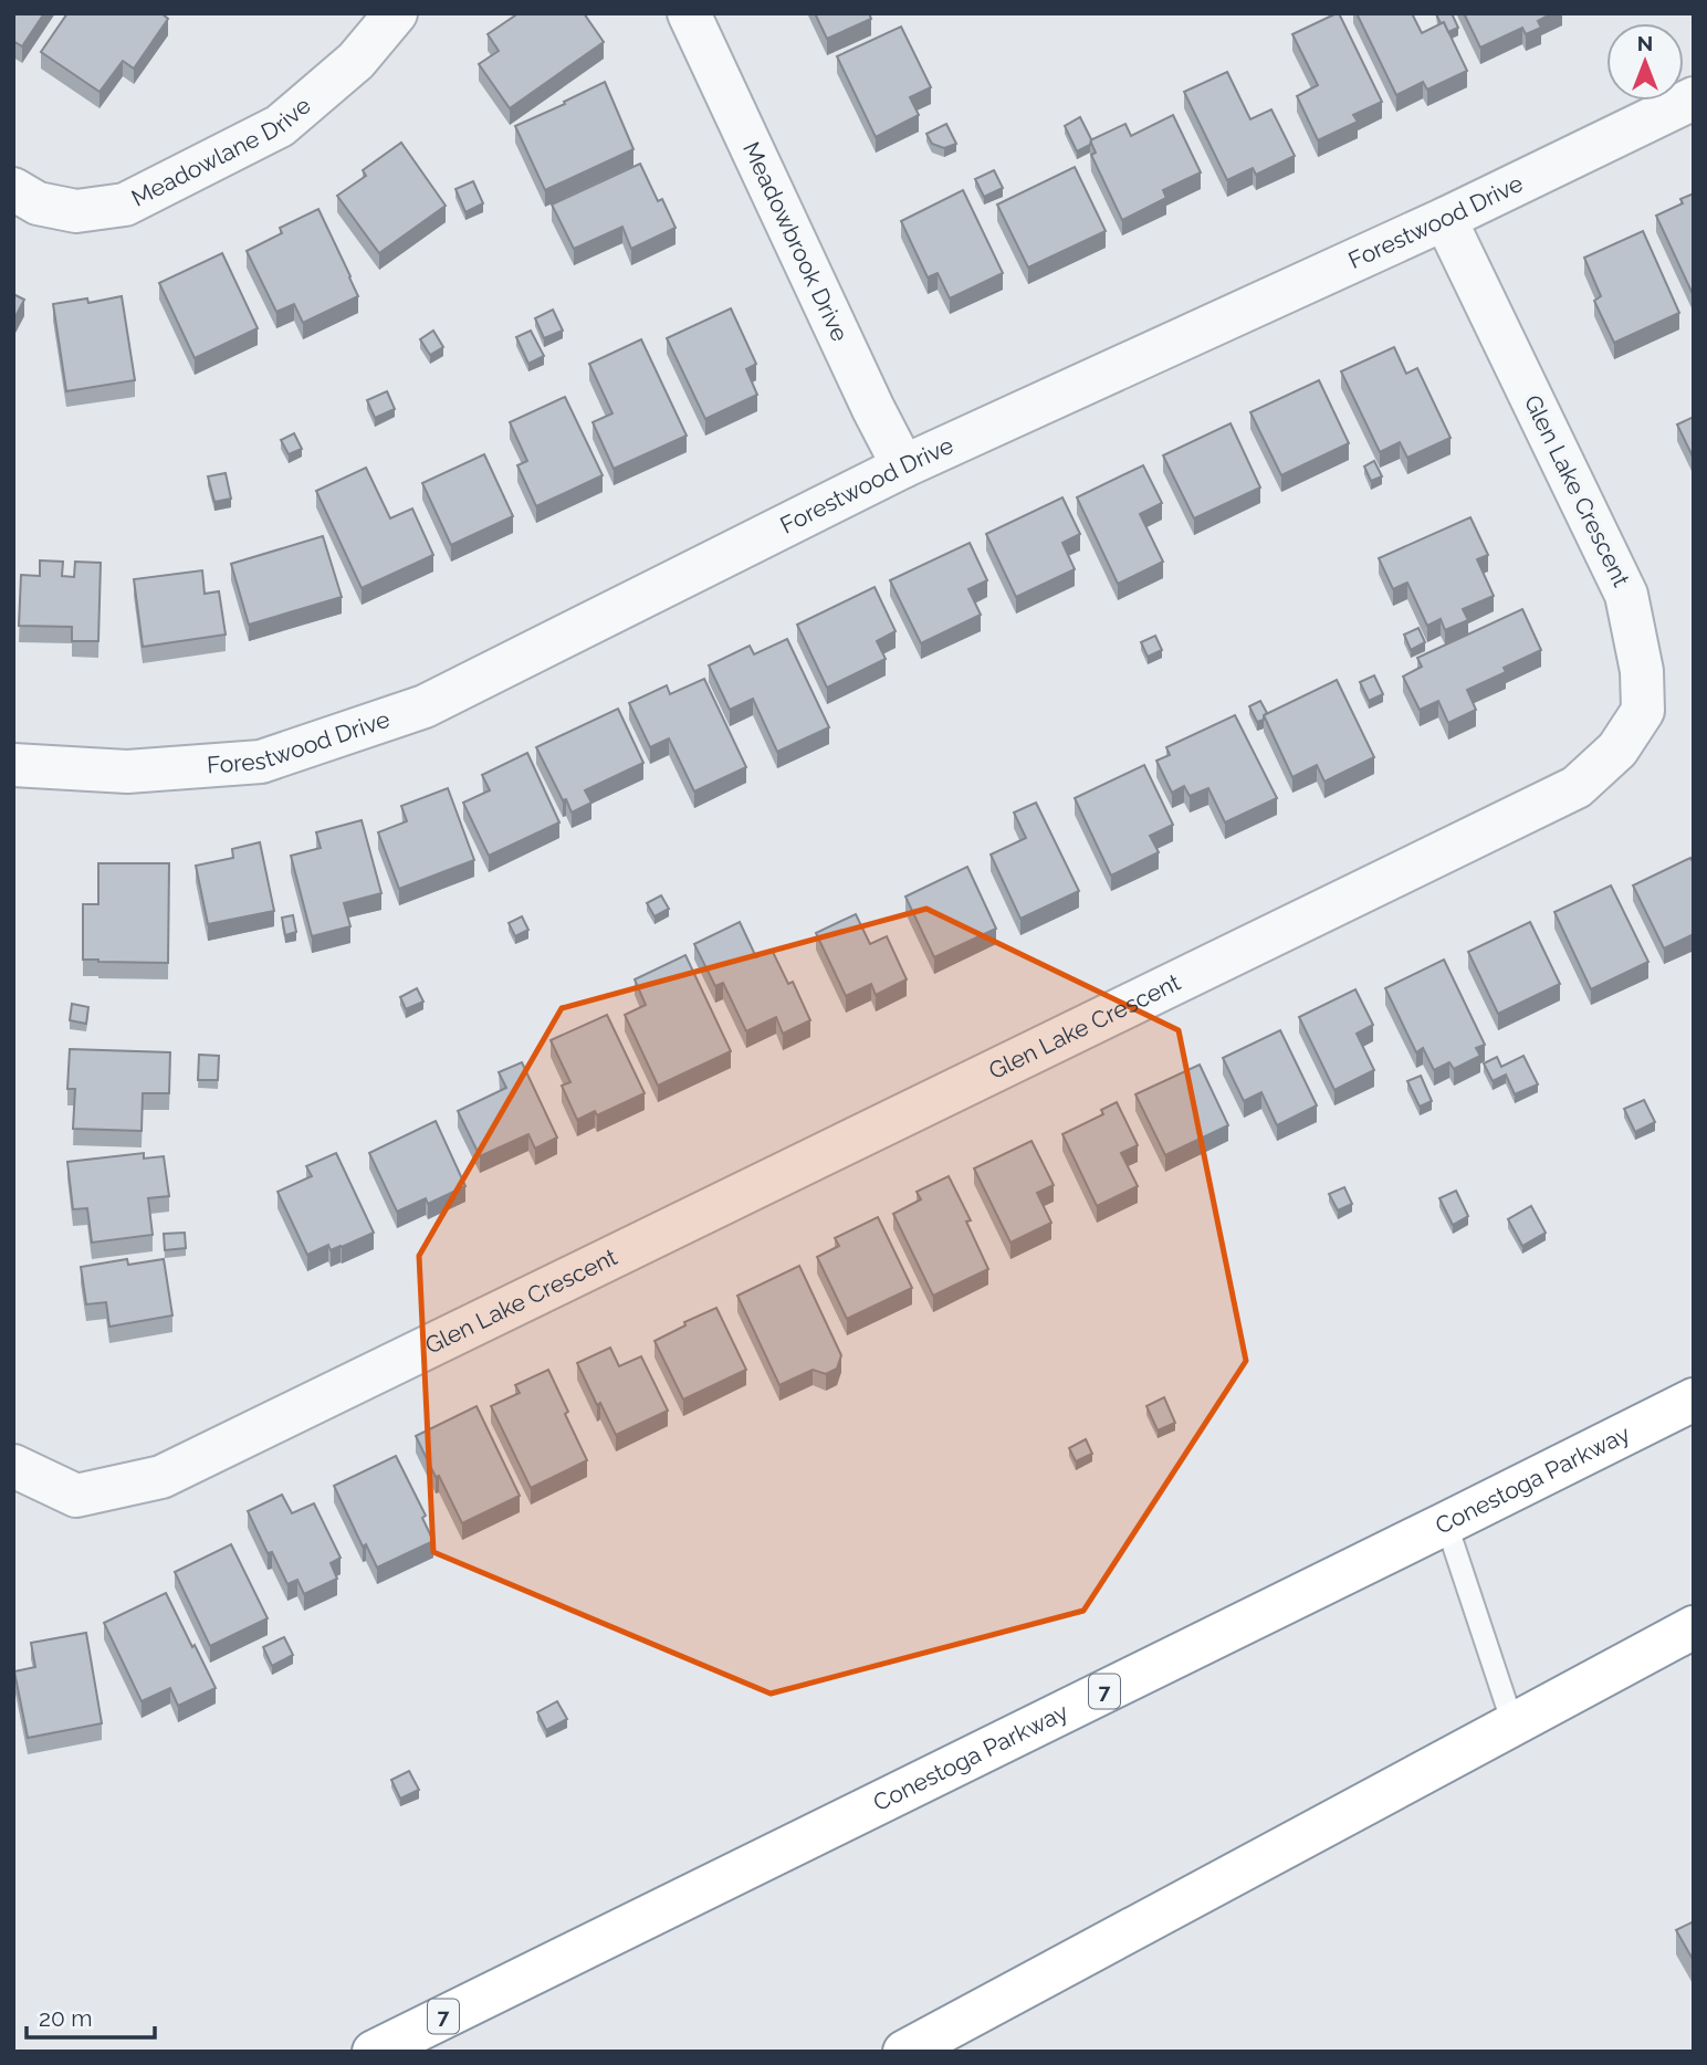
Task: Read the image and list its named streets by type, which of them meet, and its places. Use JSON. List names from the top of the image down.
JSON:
{
  "streets": {
    "highway": ["Conestoga Parkway", "7"],
    "street": [
      "Meadowlane Drive",
      "Forestwood Drive",
      "Meadowbrook Drive",
      "Glen Lake Crescent"
    ]
  },
  "crossings": [
    ["Forestwood Drive", "Meadowbrook Drive"],
    ["Forestwood Drive", "Glen Lake Crescent"]
  ],
  "scale_bar": "20 m",
  "north": "top"
}
